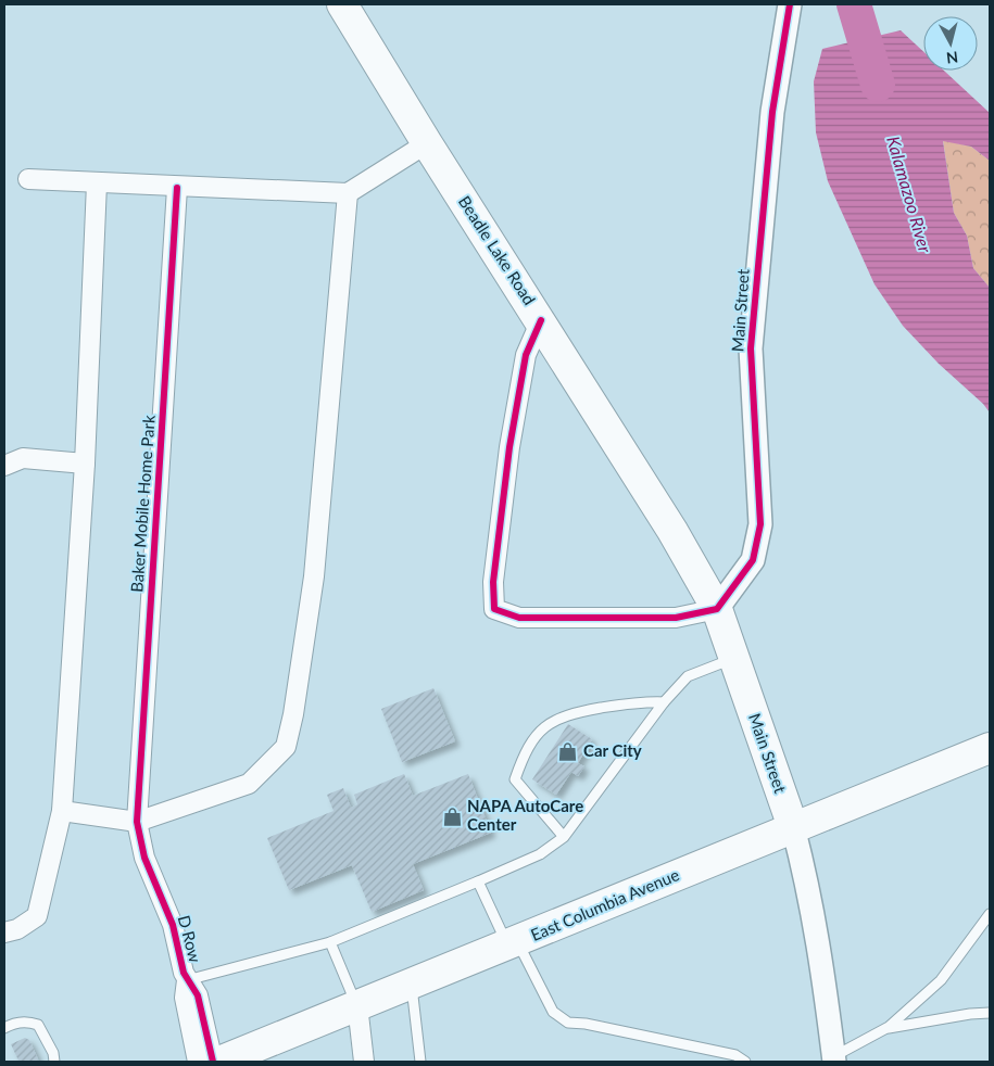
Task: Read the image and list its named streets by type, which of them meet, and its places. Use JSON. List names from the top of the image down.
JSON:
{
  "streets": {
    "main road": ["Beadle Lake Road", "Main Street", "East Columbia Avenue"],
    "street": ["Baker Mobile Home Park", "D Row"]
  },
  "crossings": [
    ["Beadle Lake Road", "Main Street"],
    ["Main Street", "East Columbia Avenue"],
    ["Baker Mobile Home Park", "D Row"]
  ],
  "water": ["Kalamazoo River"],
  "places": {
    "shop": ["Car City", "NAPA AutoCare Center"]
  },
  "north": "bottom"
}
